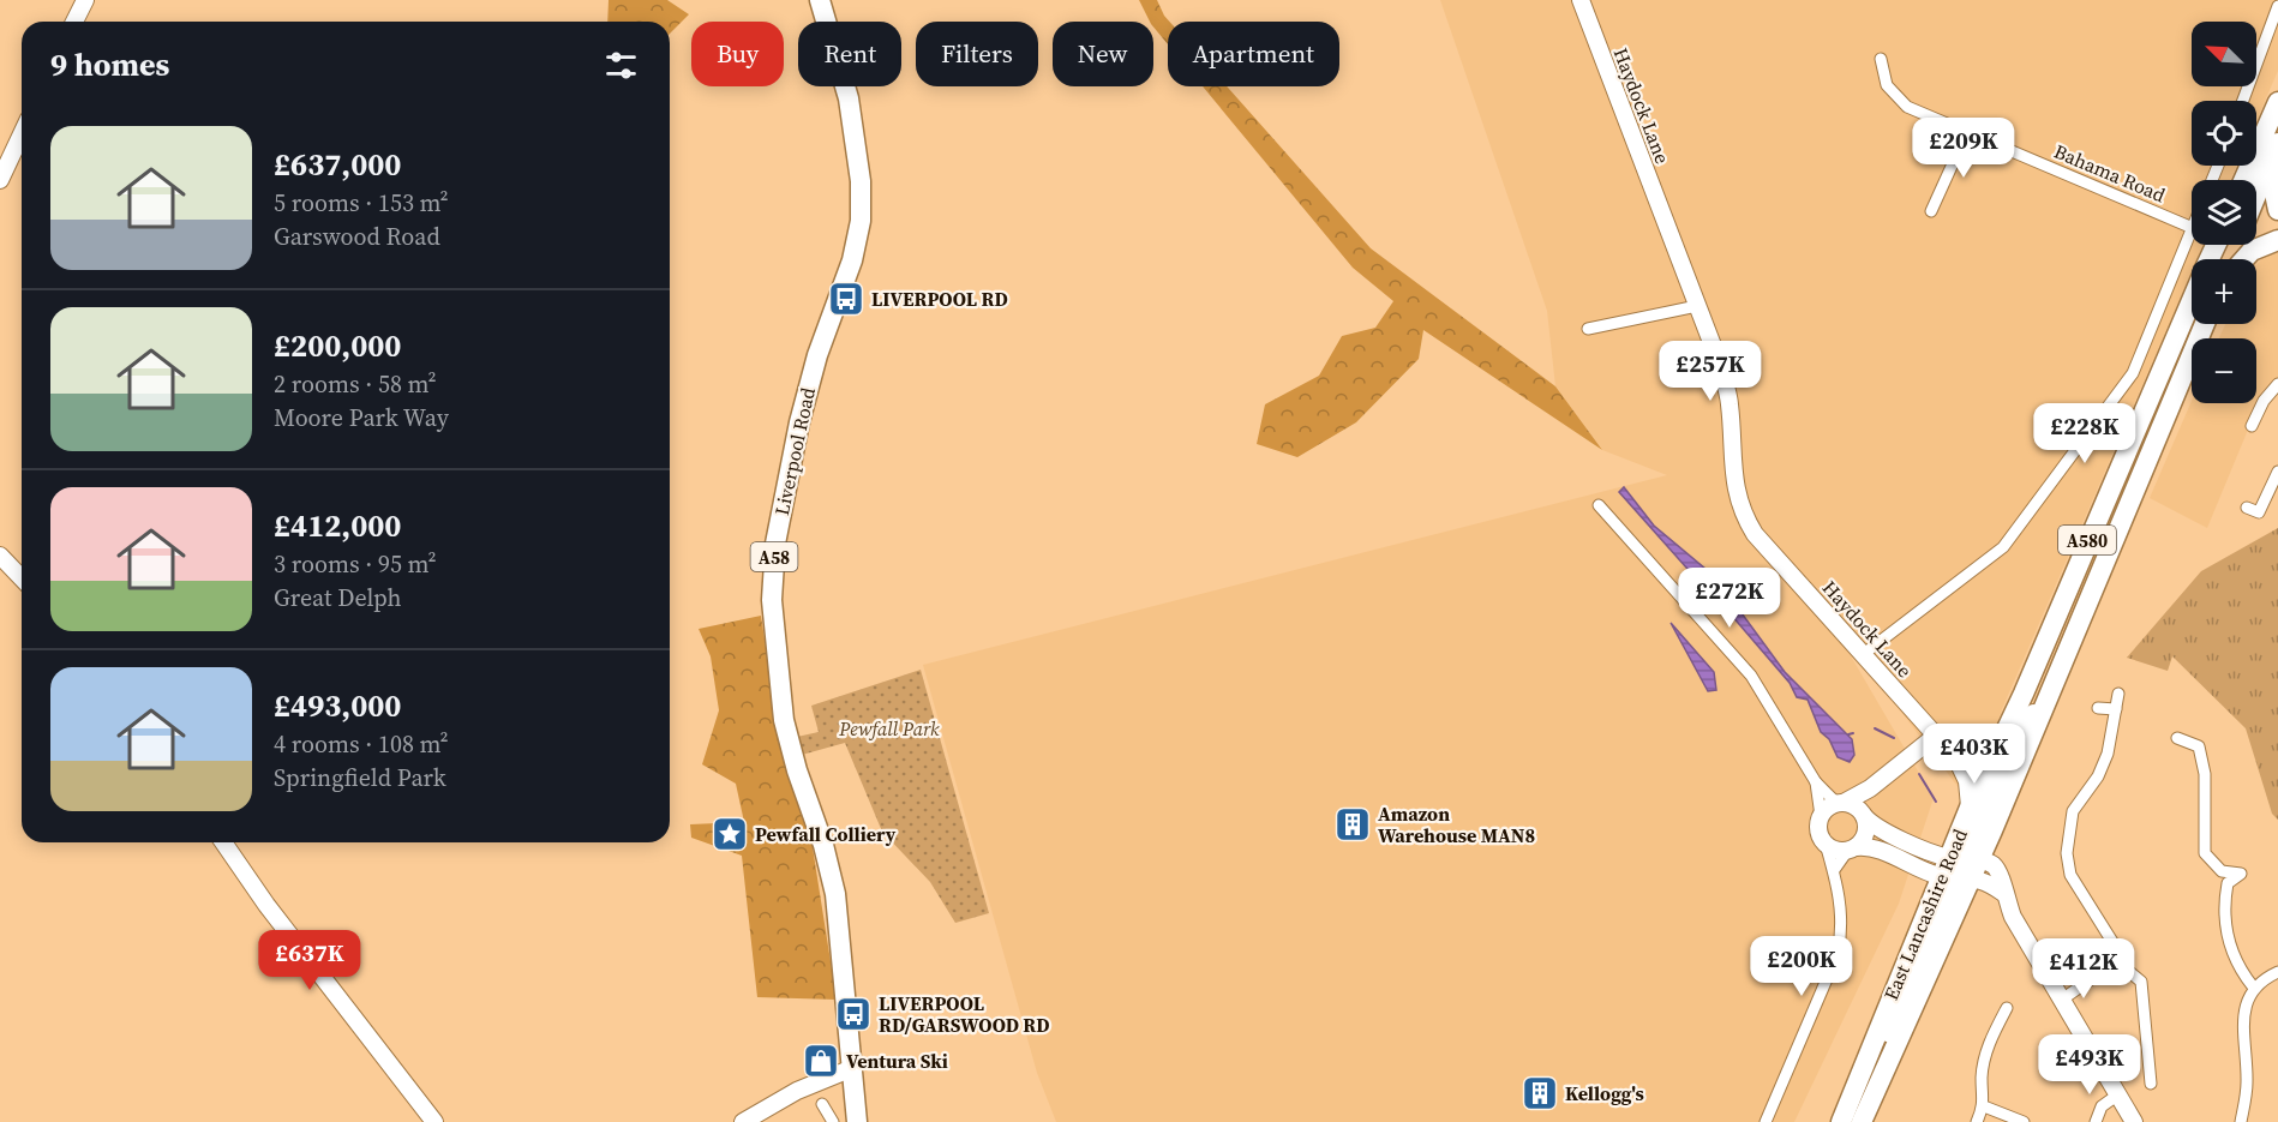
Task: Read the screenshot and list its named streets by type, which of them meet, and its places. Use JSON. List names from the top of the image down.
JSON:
{
  "streets": {
    "highway": [
      "Liverpool Road",
      "A580",
      "A58",
      "East Lancashire Road"
    ],
    "street": ["Haydock Lane", "Bahama Road"]
  },
  "crossings": [
    ["Haydock Lane", "East Lancashire Road"]
  ],
  "parks": ["Pewfall Park"],
  "places": {
    "bus stop": ["LIVERPOOL RD", "LIVERPOOL RD/GARSWOOD RD"],
    "building": ["Amazon Warehouse MAN8", "Kellogg's"],
    "place": ["Pewfall Colliery"],
    "shop": ["Ventura Ski"]
  },
  "north": "top left",
  "page": {
    "map_buttons": ["+", "−"],
    "chip": [
      "Buy",
      "Rent",
      "Filters",
      "New",
      "Apartment"
    ],
    "heading": "9 homes",
    "list": [
      {
        "name": "£637,000",
        "note": "5 rooms · 153 m² · Garswood Road"
      },
      {
        "name": "£200,000",
        "note": "2 rooms · 58 m² · Moore Park Way"
      },
      {
        "name": "£412,000",
        "note": "3 rooms · 95 m² · Great Delph"
      },
      {
        "name": "£493,000",
        "note": "4 rooms · 108 m² · Springfield Park"
      }
    ],
    "price": [
      "£209K",
      "£257K",
      "£228K",
      "£272K",
      "£403K",
      "£637K",
      "£200K",
      "£412K",
      "£493K"
    ]
  }
}
